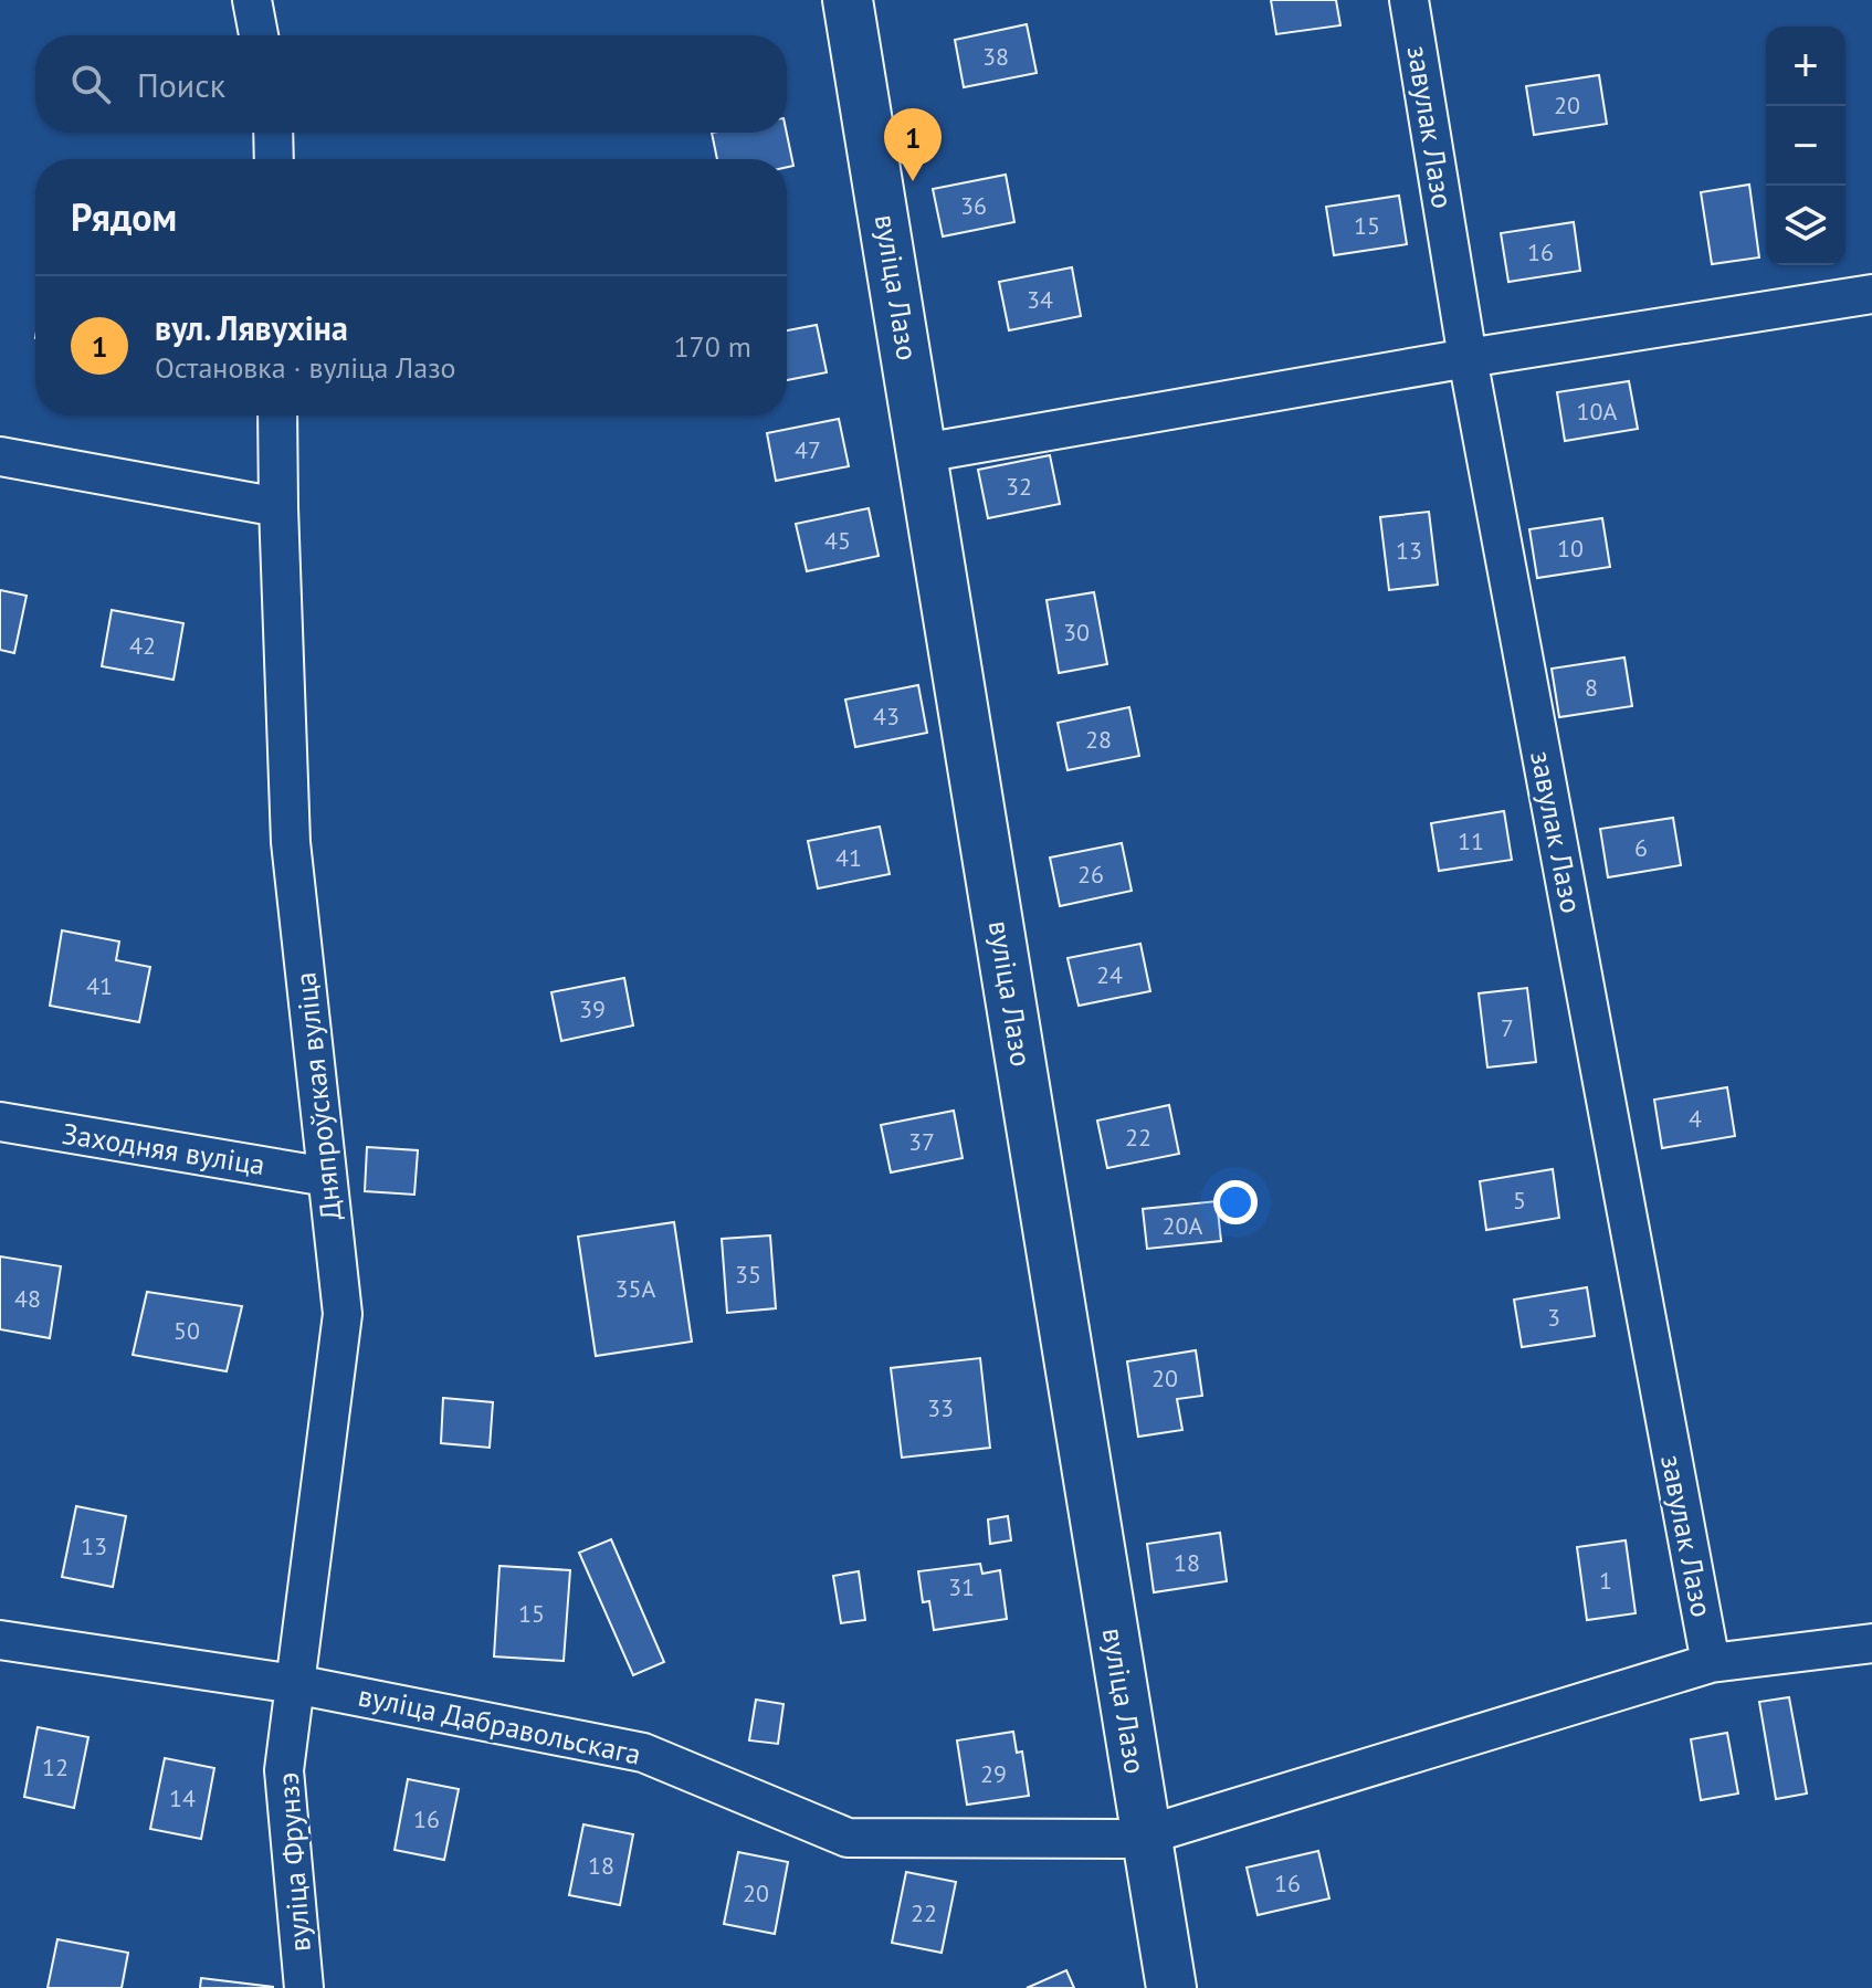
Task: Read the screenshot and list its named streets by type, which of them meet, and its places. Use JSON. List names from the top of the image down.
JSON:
{
  "streets": {
    "main road": ["вуліца Лазо"],
    "street": [
      "завулак Лазо",
      "Дняпроўская вуліца",
      "Заходняя вуліца",
      "вуліца Дабравольскага",
      "вуліца Фрунзэ"
    ]
  },
  "crossings": [
    ["завулак Лазо", "вуліца Дабравольскага"],
    ["вуліца Лазо", "вуліца Дабравольскага"],
    ["Дняпроўская вуліца", "Заходняя вуліца"],
    ["Дняпроўская вуліца", "вуліца Дабравольскага"],
    ["Дняпроўская вуліца", "вуліца Фрунзэ"],
    ["вуліца Дабравольскага", "вуліца Фрунзэ"]
  ],
  "house_numbers": [
    "38",
    "20",
    "36",
    "15",
    "16",
    "34",
    "10А",
    "47",
    "32",
    "45",
    "10",
    "13",
    "30",
    "42",
    "8",
    "43",
    "28",
    "11",
    "6",
    "41",
    "26",
    "24",
    "41",
    "39",
    "7",
    "4",
    "22",
    "37",
    "5",
    "20А",
    "35",
    "35А",
    "48",
    "3",
    "50",
    "20",
    "33",
    "13",
    "18",
    "1",
    "31",
    "15",
    "12",
    "29",
    "14",
    "16",
    "18",
    "16",
    "20",
    "22"
  ],
  "page": {
    "map_buttons": ["+", "−"],
    "search": "Поиск",
    "pins": "1",
    "heading": "Рядом",
    "list": [
      {
        "mark": "1",
        "name": "вул. Лявухіна",
        "note": "Остановка · вуліца Лазо",
        "value": "170 m"
      }
    ]
  }
}
